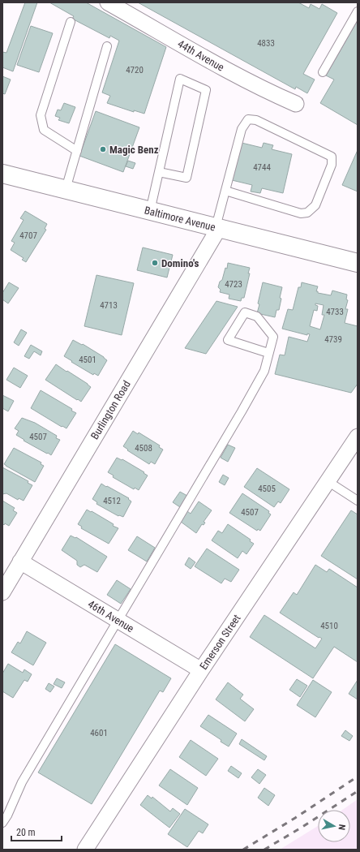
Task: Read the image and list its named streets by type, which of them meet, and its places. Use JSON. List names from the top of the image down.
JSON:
{
  "streets": {
    "main road": ["Baltimore Avenue"],
    "street": [
      "44th Avenue",
      "Burlington Road",
      "46th Avenue",
      "Emerson Street"
    ]
  },
  "crossings": [
    ["Baltimore Avenue", "Burlington Road"],
    ["Burlington Road", "46th Avenue"],
    ["46th Avenue", "Emerson Street"]
  ],
  "places": ["Magic Benz", "Domino's"],
  "house_numbers": [
    "4833",
    "4720",
    "4744",
    "4707",
    "4723",
    "4713",
    "4733",
    "4739",
    "4501",
    "4507",
    "4508",
    "4505",
    "4512",
    "4507",
    "4510",
    "4601"
  ],
  "scale_bar": "20 m",
  "north": "right"
}
